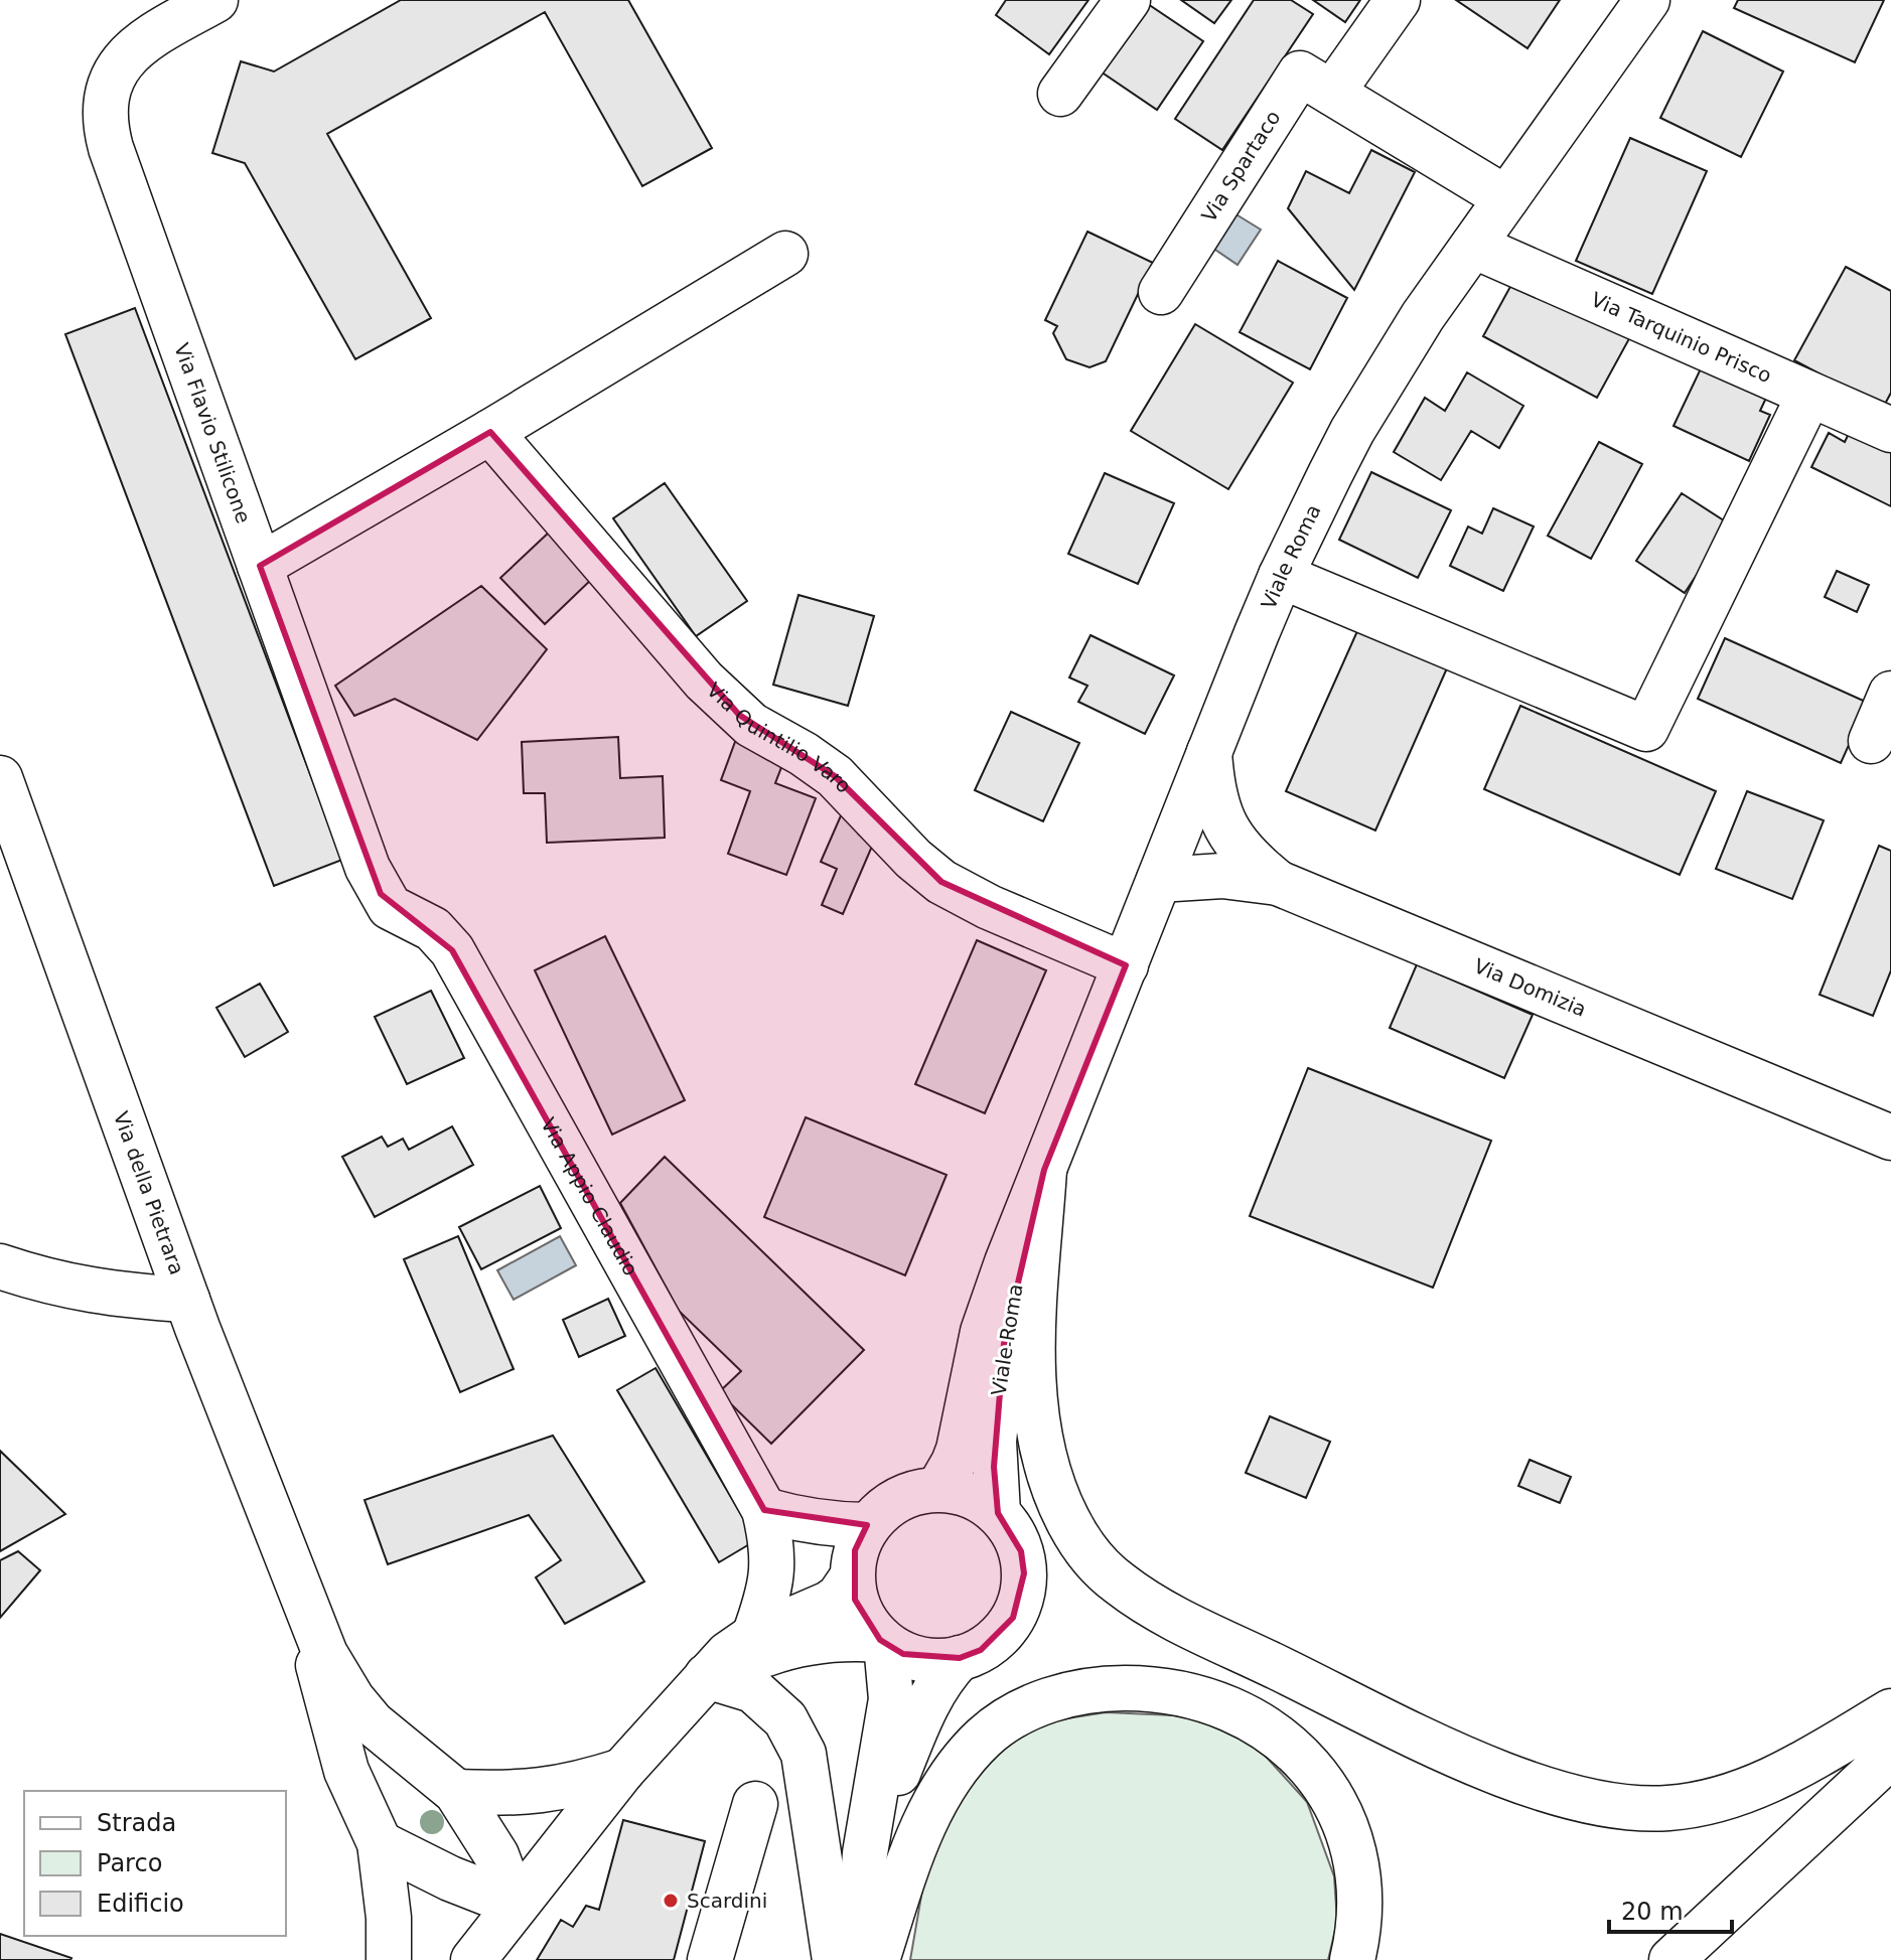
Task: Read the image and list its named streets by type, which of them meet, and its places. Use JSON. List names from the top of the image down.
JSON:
{
  "streets": {
    "street": [
      "Via Spartaco",
      "Via Tarquinio Prisco",
      "Via Flavio Stilicone",
      "Viale Roma",
      "Via Quintilio Varo",
      "Via Domizia",
      "Via della Pietrara",
      "Via Appio Claudio"
    ]
  },
  "crossings": [
    ["Via Spartaco", "Viale Roma"],
    ["Via Tarquinio Prisco", "Viale Roma"],
    ["Via Flavio Stilicone", "Via Appio Claudio"],
    ["Viale Roma", "Via Quintilio Varo"],
    ["Viale Roma", "Via Domizia"]
  ],
  "places": ["Scardini"],
  "legend": ["Strada", "Parco", "Edificio"],
  "scale_bar": "20 m"
}
